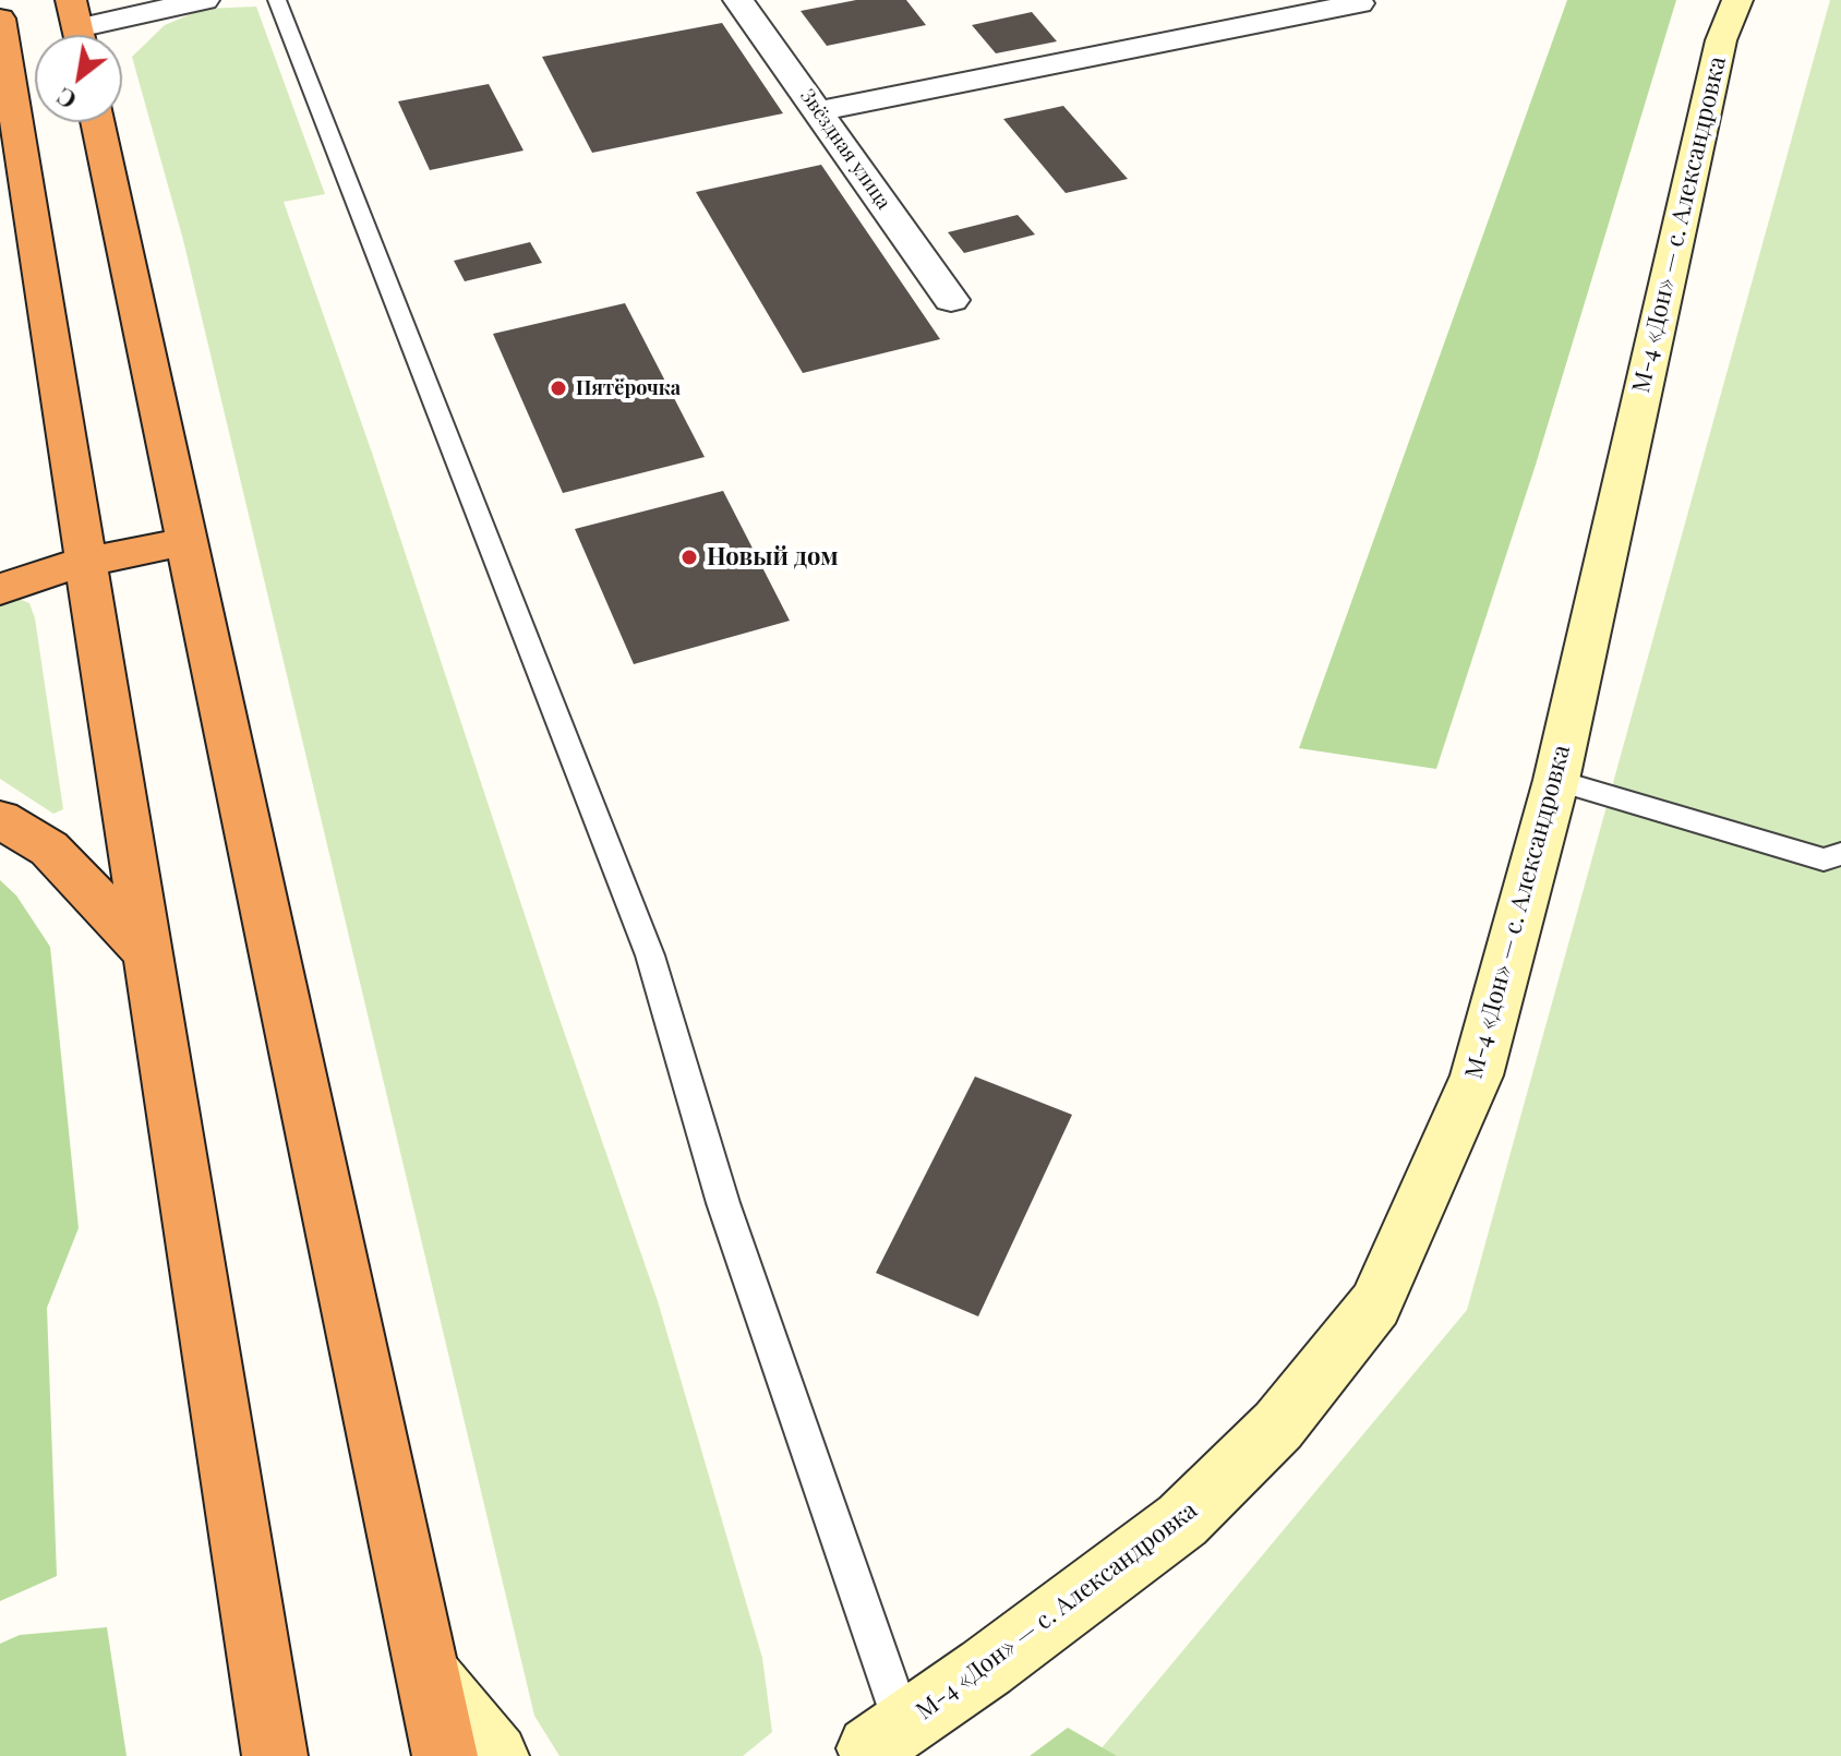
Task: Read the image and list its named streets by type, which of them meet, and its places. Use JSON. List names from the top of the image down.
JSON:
{
  "streets": {
    "main road": ["М-4 «Дон» — с. Александровка"],
    "street": ["Звёздная улица"]
  },
  "places": ["Пятёрочка", "Новый дом"],
  "north": "bottom left"
}
